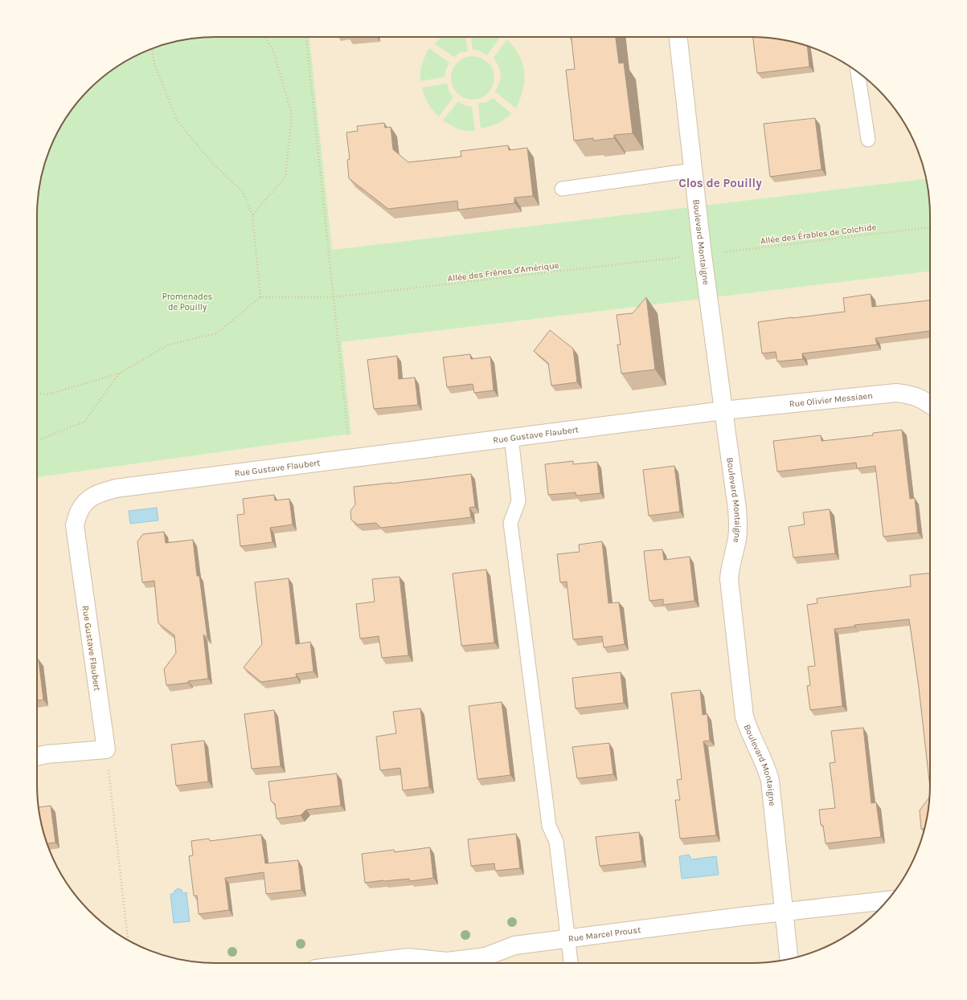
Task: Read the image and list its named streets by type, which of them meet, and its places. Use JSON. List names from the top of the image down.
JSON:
{
  "streets": {
    "street": [
      "Boulevard Montaigne",
      "Rue Olivier Messiaen",
      "Rue Gustave Flaubert",
      "Rue Marcel Proust"
    ],
    "path": ["Allée des Érables de Colchide", "Allée des Frênes d'Amérique"]
  },
  "crossings": [
    ["Allée des Érables de Colchide", "Boulevard Montaigne"],
    ["Boulevard Montaigne", "Rue Olivier Messiaen"],
    ["Boulevard Montaigne", "Rue Gustave Flaubert"],
    ["Boulevard Montaigne", "Rue Marcel Proust"],
    ["Rue Olivier Messiaen", "Rue Gustave Flaubert"]
  ],
  "districts": ["Clos de Pouilly"],
  "parks": ["Promenades de Pouilly"]
}
